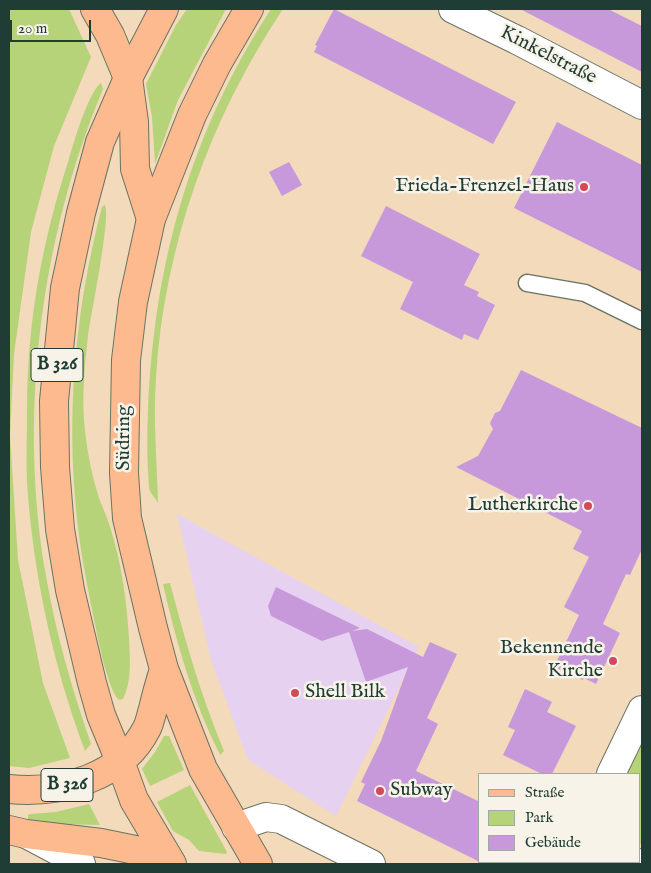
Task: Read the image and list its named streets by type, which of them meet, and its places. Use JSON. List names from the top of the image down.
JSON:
{
  "streets": {
    "main road": ["B 326", "Südring"],
    "street": ["Kinkelstraße"]
  },
  "places": [
    "Frieda-Frenzel-Haus",
    "Lutherkirche",
    "Bekennende Kirche",
    "Shell Bilk",
    "Subway"
  ],
  "legend": ["Straße", "Park", "Gebäude"],
  "scale_bar": "20 m"
}
